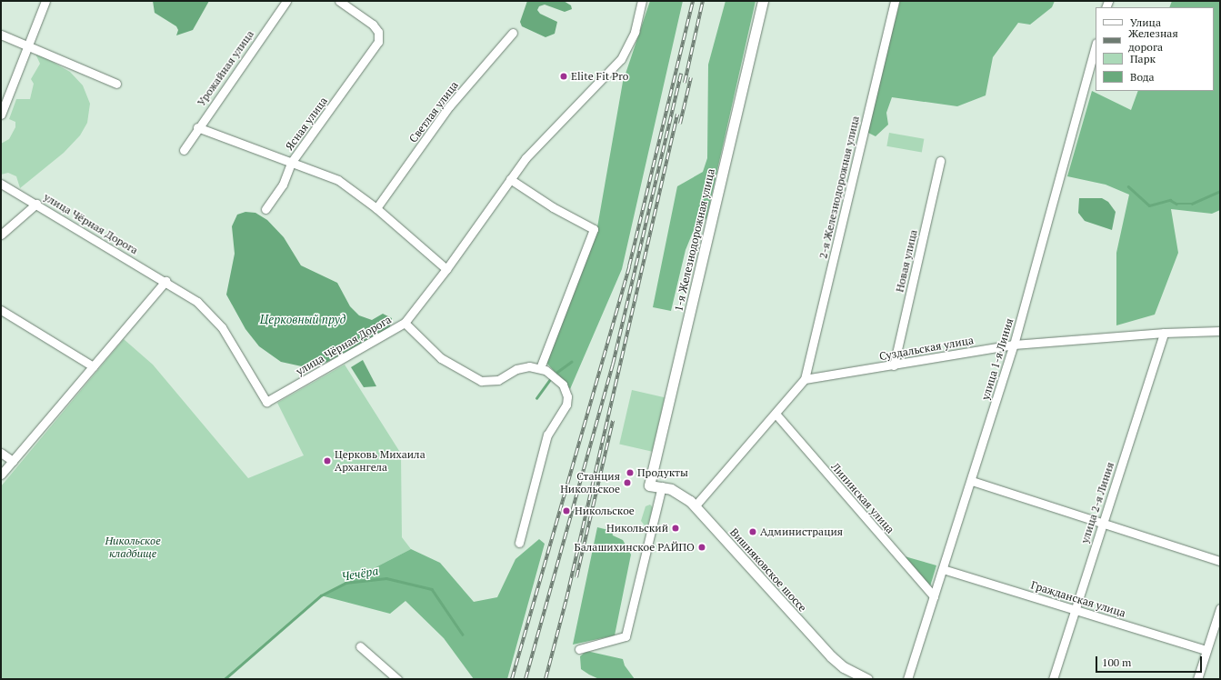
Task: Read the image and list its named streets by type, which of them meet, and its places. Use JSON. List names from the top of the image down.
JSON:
{
  "streets": {
    "street": [
      "Урожайная улица",
      "Светлая улица",
      "Ясная улица",
      "2-я Железнодорожная улица",
      "улица Чёрная Дорога",
      "1-я Железнодорожная улица",
      "Новая улица",
      "Суздальская улица",
      "улица 1-я Линия",
      "Липинская улица",
      "улица 2-я Линия",
      "Вишняковское шоссе",
      "Гражданская улица"
    ]
  },
  "crossings": [
    ["2-я Железнодорожная улица", "Суздальская улица"],
    ["1-я Железнодорожная улица", "Вишняковское шоссе"],
    ["Новая улица", "Суздальская улица"],
    ["Суздальская улица", "улица 1-я Линия"],
    ["Суздальская улица", "улица 2-я Линия"],
    ["улица 1-я Линия", "Липинская улица"],
    ["улица 1-я Линия", "Гражданская улица"],
    ["улица 2-я Линия", "Гражданская улица"]
  ],
  "water": ["Церковный пруд", "Чечёра"],
  "parks": ["Никольское кладбище"],
  "places": [
    "Elite Fit Pro",
    "Церковь Михаила Архангела",
    "Продукты",
    "Станция Никольское",
    "Никольское",
    "Никольский",
    "Администрация",
    "Балашихинское РАЙПО"
  ],
  "legend": [
    "Улица",
    "Железная дорога",
    "Парк",
    "Вода"
  ],
  "scale_bar": "100 m"
}
